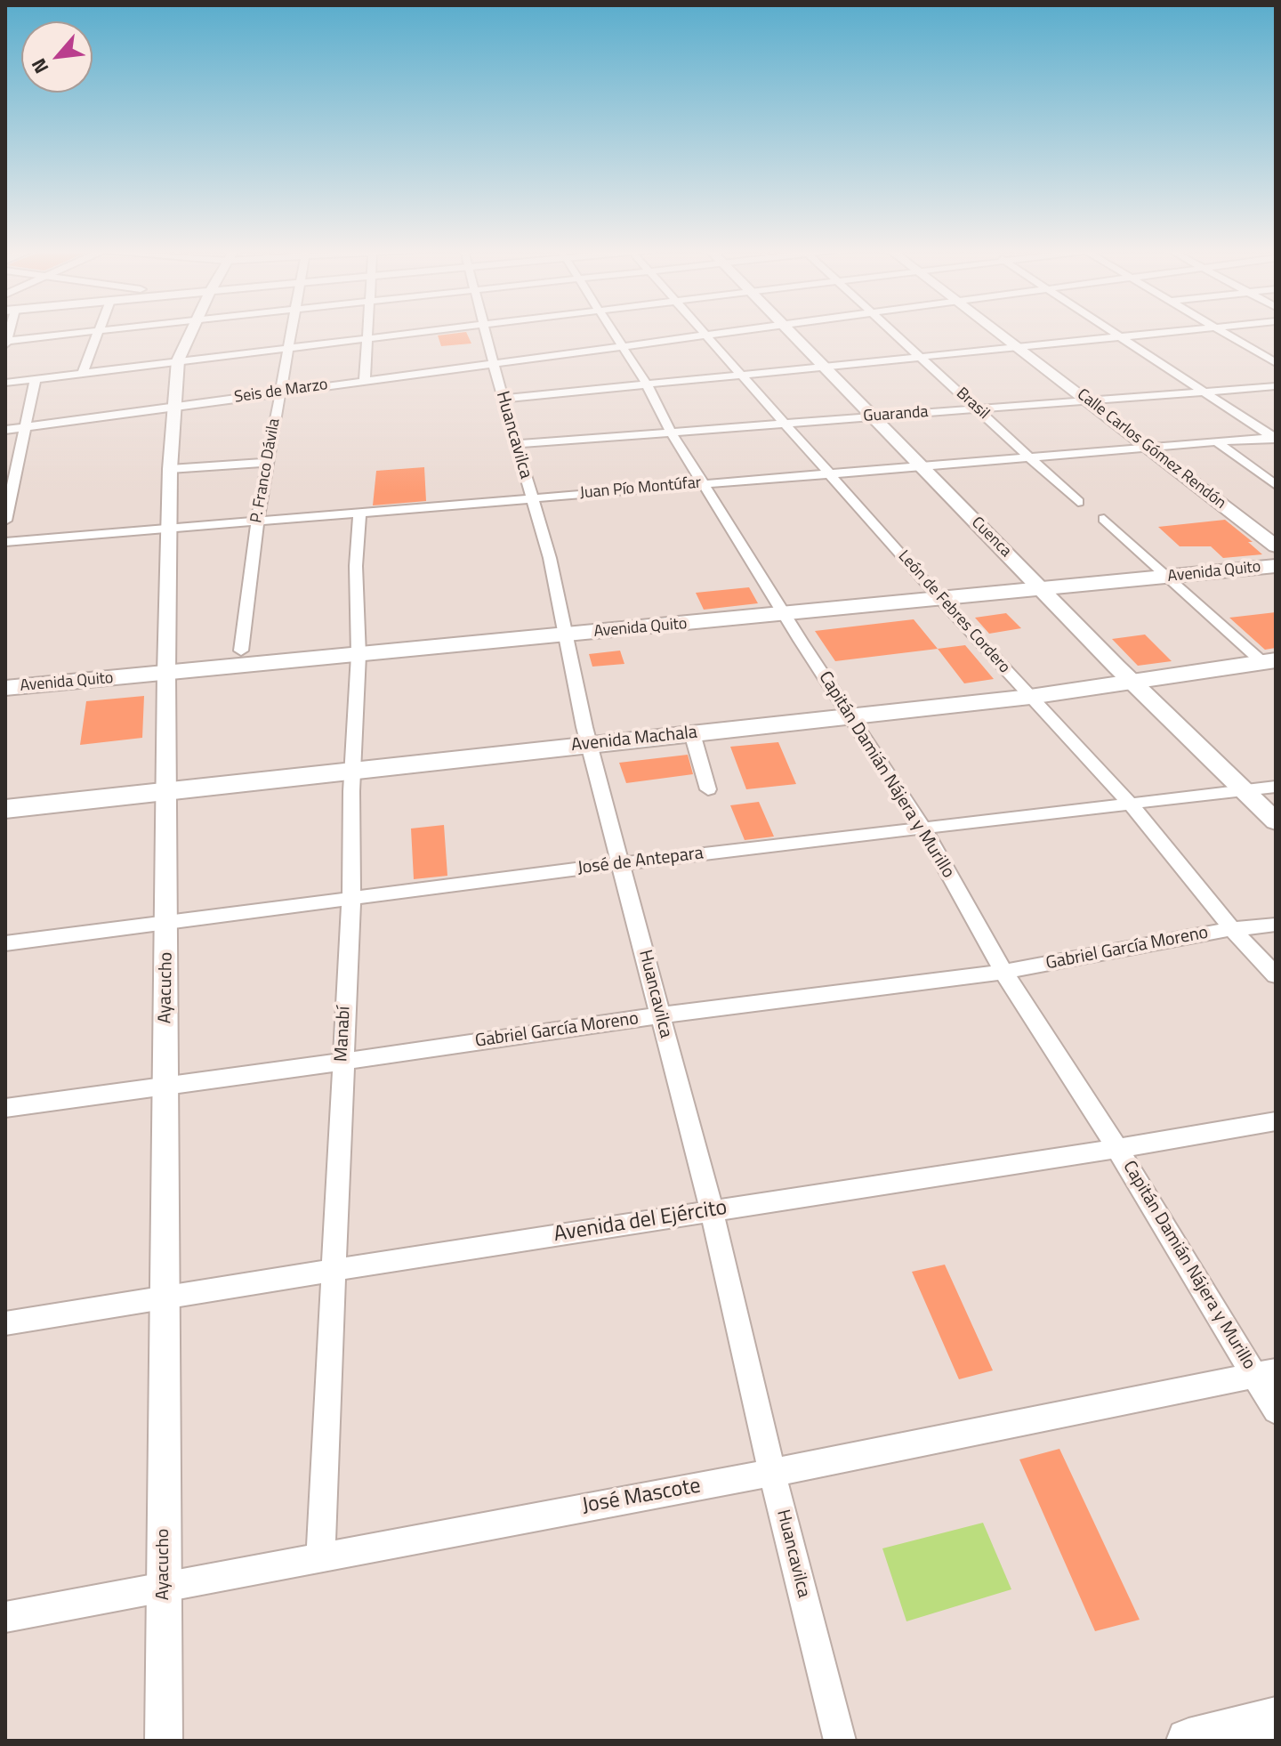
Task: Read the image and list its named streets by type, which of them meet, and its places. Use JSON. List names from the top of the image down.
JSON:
{
  "streets": {
    "main road": [
      "Calle Carlos Gómez Rendón",
      "Cuenca",
      "Avenida Quito",
      "Avenida Machala"
    ],
    "street": [
      "Seis de Marzo",
      "Brasil",
      "Guaranda",
      "Huancavilca",
      "P. Franco Dávila",
      "Juan Pío Montúfar",
      "León de Febres Cordero",
      "Capitán Damián Nájera y Murillo",
      "José de Antepara",
      "Gabriel García Moreno",
      "Ayacucho",
      "Manabí",
      "Avenida del Ejército",
      "José Mascote"
    ]
  },
  "crossings": [
    ["Seis de Marzo", "Huancavilca"],
    ["Seis de Marzo", "P. Franco Dávila"],
    ["Seis de Marzo", "León de Febres Cordero"],
    ["Seis de Marzo", "Capitán Damián Nájera y Murillo"],
    ["Seis de Marzo", "Ayacucho"],
    ["Brasil", "Guaranda"],
    ["Brasil", "Juan Pío Montúfar"],
    ["Guaranda", "Huancavilca"],
    ["Guaranda", "Calle Carlos Gómez Rendón"],
    ["Guaranda", "Cuenca"],
    ["Guaranda", "León de Febres Cordero"],
    ["Guaranda", "Capitán Damián Nájera y Murillo"],
    ["Huancavilca", "Juan Pío Montúfar"],
    ["Huancavilca", "Avenida Quito"],
    ["Huancavilca", "Avenida Machala"],
    ["Huancavilca", "José de Antepara"],
    ["Huancavilca", "Gabriel García Moreno"],
    ["Huancavilca", "Avenida del Ejército"],
    ["Huancavilca", "José Mascote"],
    ["Calle Carlos Gómez Rendón", "Juan Pío Montúfar"],
    ["P. Franco Dávila", "Juan Pío Montúfar"],
    ["Juan Pío Montúfar", "Cuenca"],
    ["Juan Pío Montúfar", "León de Febres Cordero"],
    ["Juan Pío Montúfar", "Capitán Damián Nájera y Murillo"],
    ["Juan Pío Montúfar", "Ayacucho"],
    ["Juan Pío Montúfar", "Manabí"],
    ["Cuenca", "Avenida Quito"],
    ["Cuenca", "Avenida Machala"],
    ["Cuenca", "José de Antepara"],
    ["Avenida Quito", "León de Febres Cordero"],
    ["Avenida Quito", "Capitán Damián Nájera y Murillo"],
    ["Avenida Quito", "Ayacucho"],
    ["Avenida Quito", "Manabí"],
    ["León de Febres Cordero", "Avenida Machala"],
    ["León de Febres Cordero", "José de Antepara"],
    ["León de Febres Cordero", "Gabriel García Moreno"],
    ["Avenida Machala", "Capitán Damián Nájera y Murillo"],
    ["Avenida Machala", "Ayacucho"],
    ["Avenida Machala", "Manabí"],
    ["Capitán Damián Nájera y Murillo", "José de Antepara"],
    ["Capitán Damián Nájera y Murillo", "Gabriel García Moreno"],
    ["Capitán Damián Nájera y Murillo", "Avenida del Ejército"],
    ["Capitán Damián Nájera y Murillo", "José Mascote"],
    ["José de Antepara", "Ayacucho"],
    ["José de Antepara", "Manabí"],
    ["Gabriel García Moreno", "Ayacucho"],
    ["Gabriel García Moreno", "Manabí"],
    ["Ayacucho", "Avenida del Ejército"],
    ["Ayacucho", "José Mascote"],
    ["Manabí", "Avenida del Ejército"],
    ["Manabí", "José Mascote"]
  ],
  "north": "bottom left"
}
